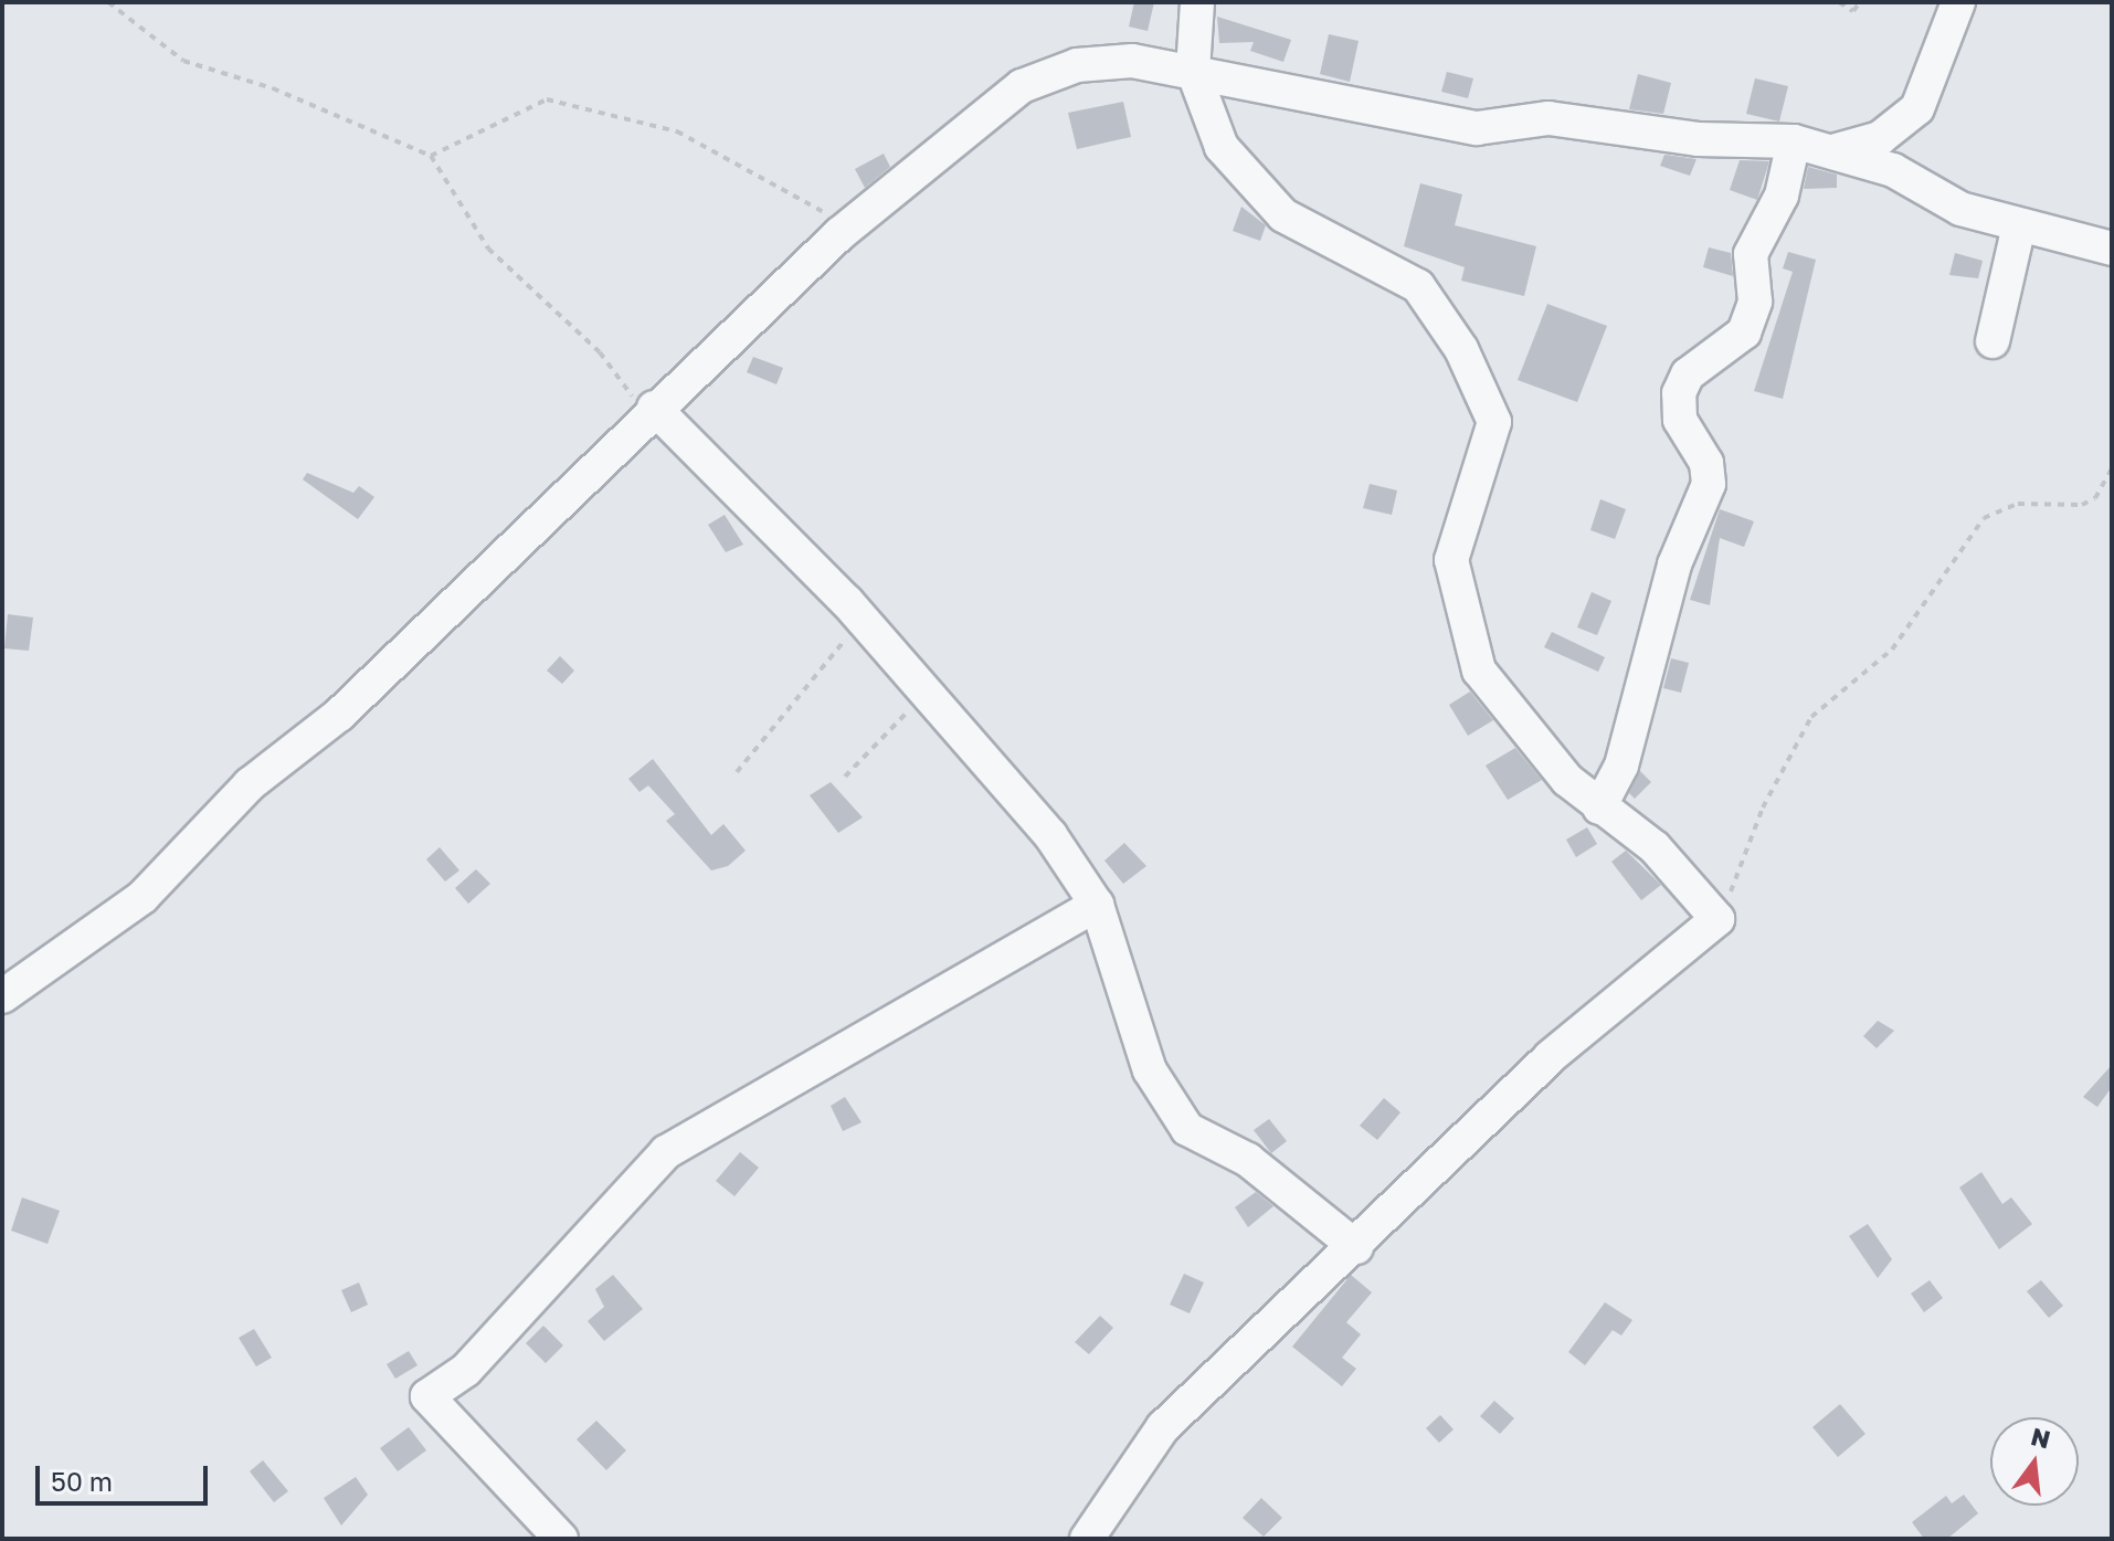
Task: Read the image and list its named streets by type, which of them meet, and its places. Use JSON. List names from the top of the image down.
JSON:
{
  "scale_bar": "50 m",
  "north": "top"
}
